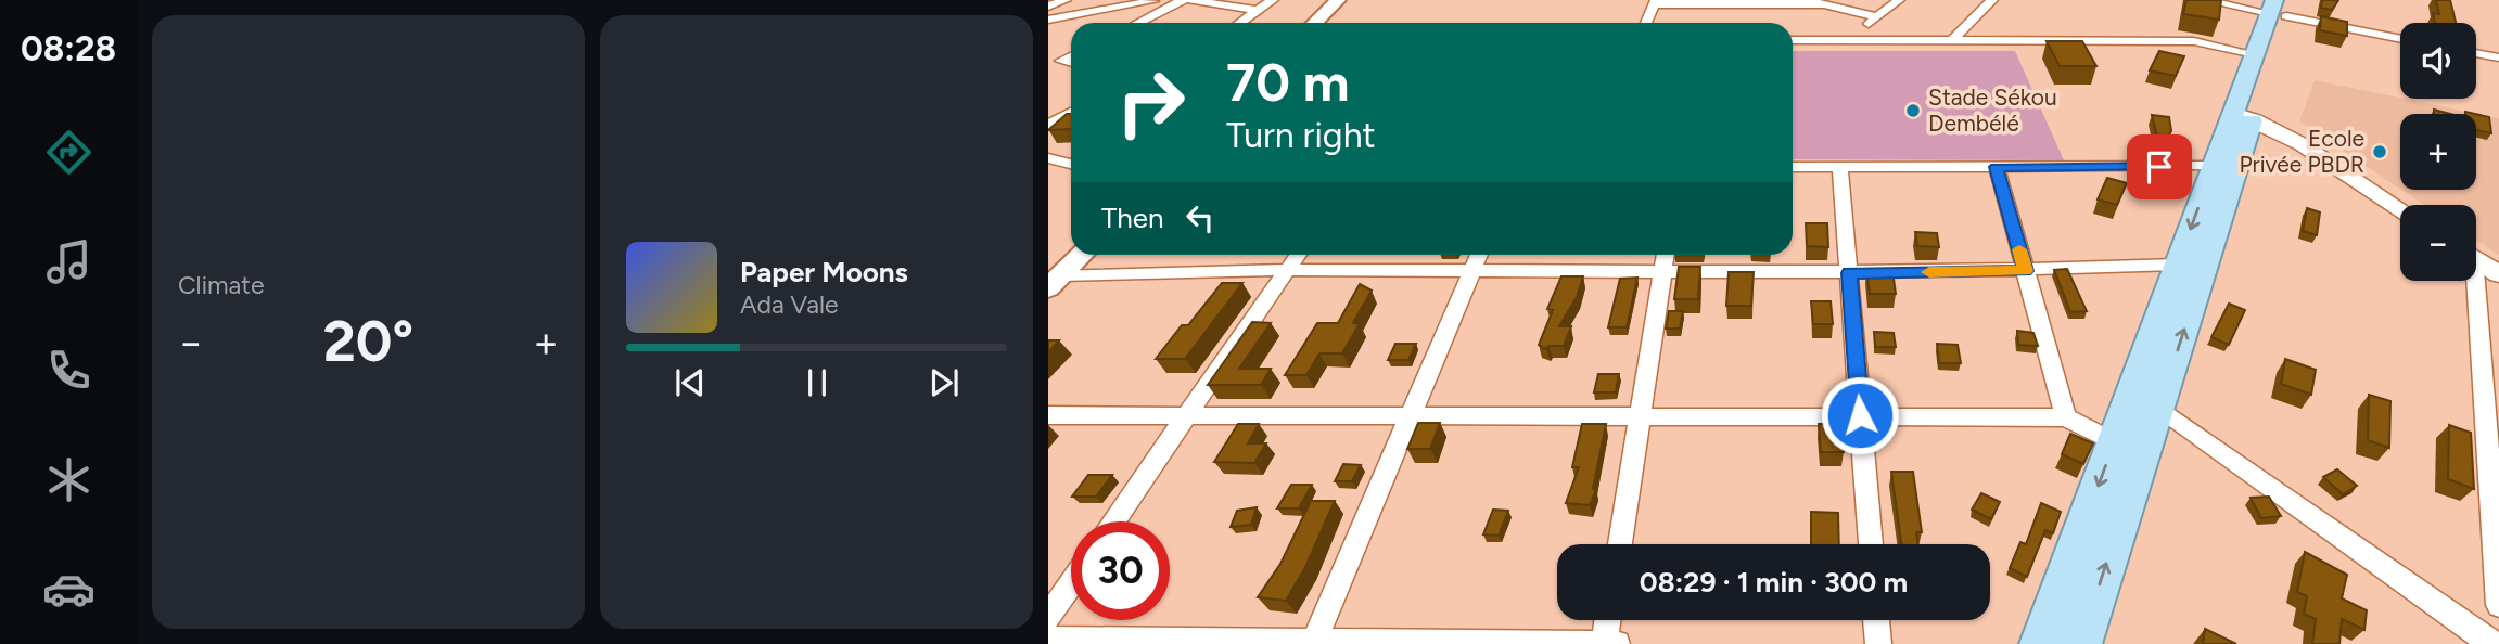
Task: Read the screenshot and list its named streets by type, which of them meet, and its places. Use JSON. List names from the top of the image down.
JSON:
{
  "places": ["Stade Sékou Dembélé", "Ecole Privée PBDR"],
  "page": {
    "tabs": "08:28",
    "tile": "Climate",
    "map_buttons": ["+", "−"],
    "turn": ["70 m", "Turn right"],
    "then": "Then",
    "song": ["Paper Moons", "Ada Vale"],
    "heat": ["−", "20°", "+"],
    "limit": "30",
    "trip": "08:29 · 1 min · 300 m"
  }
}
